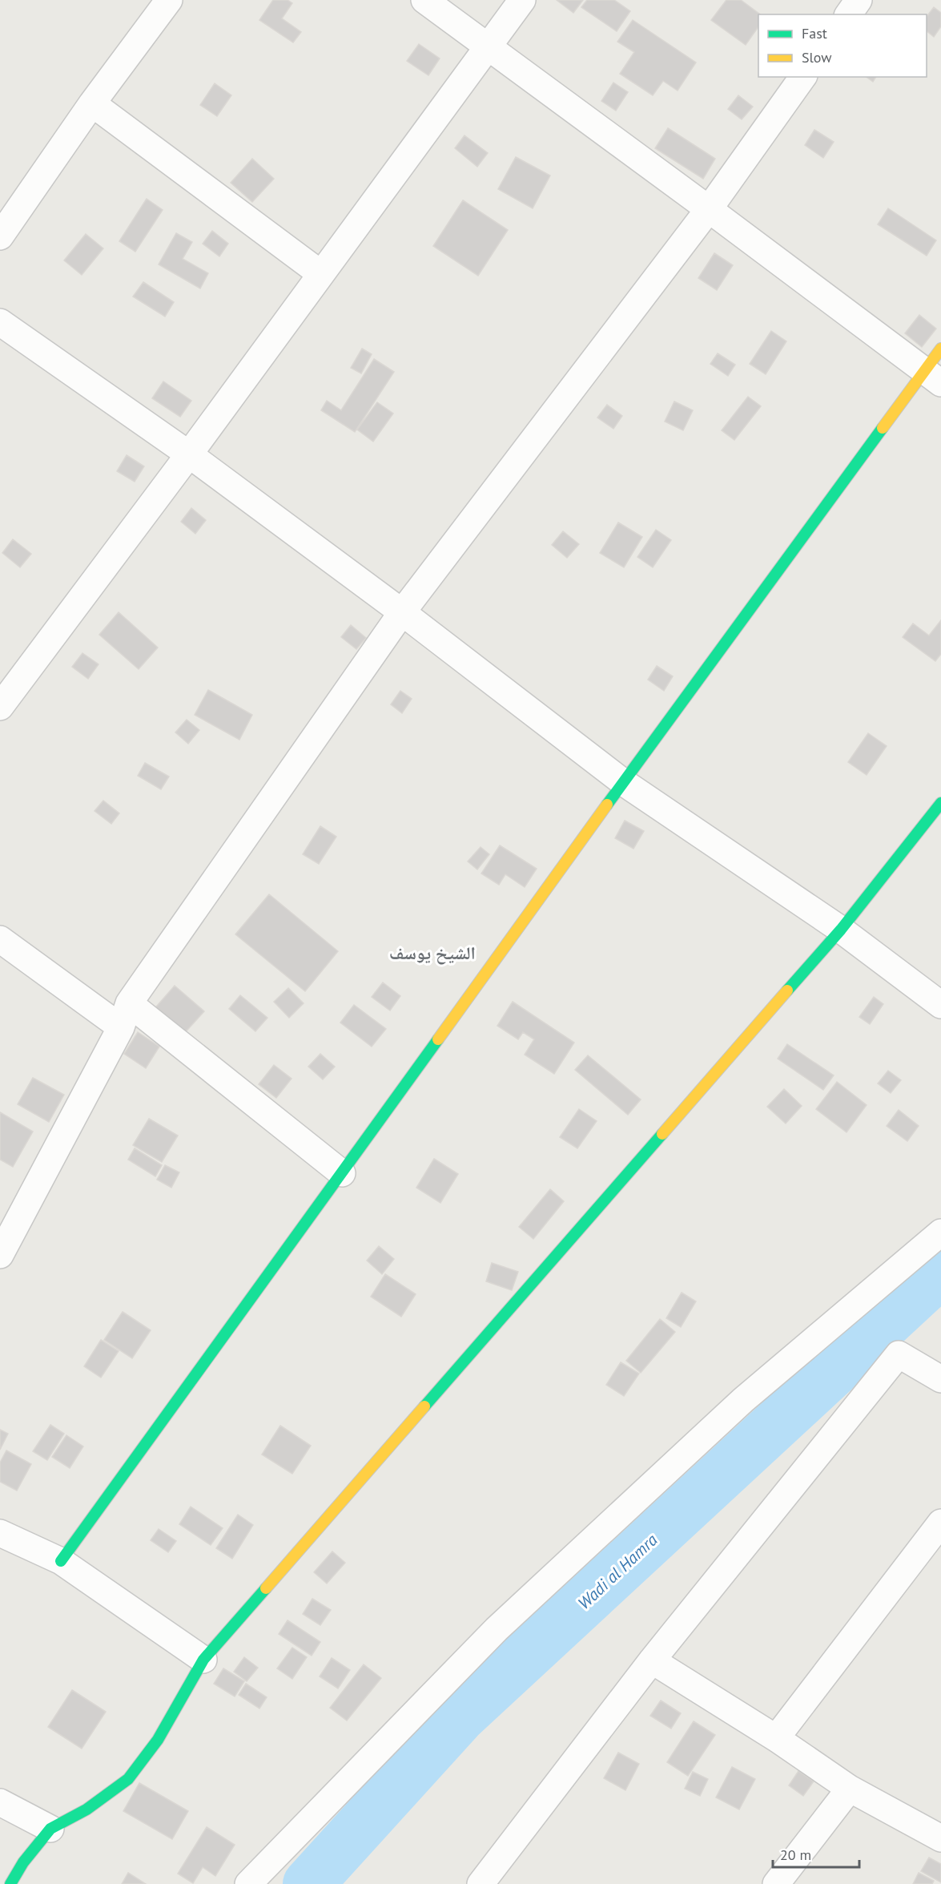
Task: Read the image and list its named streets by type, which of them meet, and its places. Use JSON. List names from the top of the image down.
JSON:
{
  "districts": ["الشيخ يوسف"],
  "water": ["Wadi al Hamra"],
  "legend": ["Fast", "Slow"],
  "scale_bar": "20 m"
}
